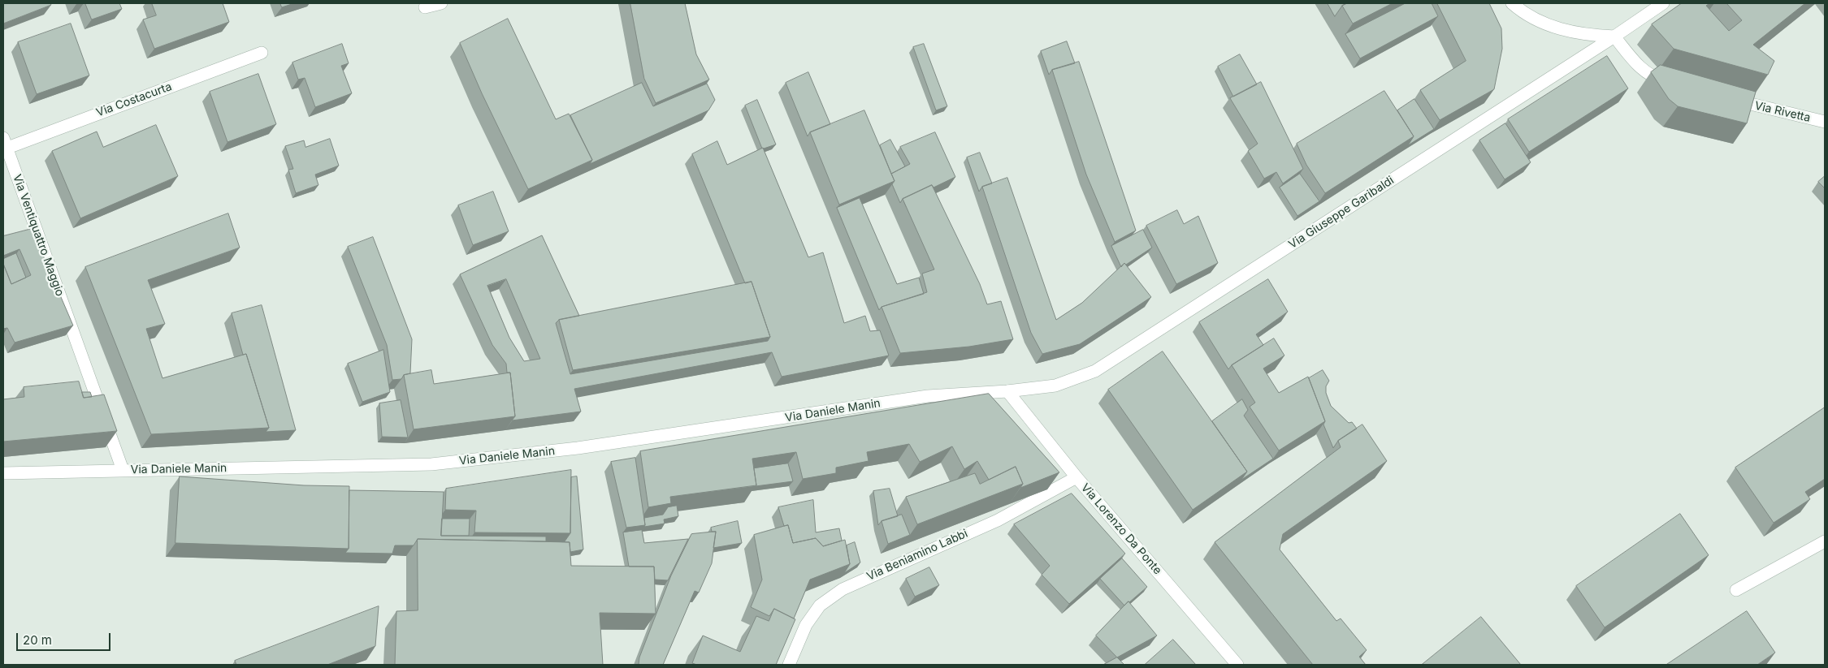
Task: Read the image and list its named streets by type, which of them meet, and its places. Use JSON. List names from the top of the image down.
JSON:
{
  "streets": {
    "street": [
      "Via Costacurta",
      "Via Rivetta",
      "Via Giuseppe Garibaldi",
      "Via Ventiquattro Maggio",
      "Via Daniele Manin",
      "Via Lorenzo Da Ponte",
      "Via Beniamino Labbi"
    ]
  },
  "crossings": [
    ["Via Costacurta", "Via Ventiquattro Maggio"],
    ["Via Giuseppe Garibaldi", "Via Daniele Manin"],
    ["Via Giuseppe Garibaldi", "Via Lorenzo Da Ponte"],
    ["Via Ventiquattro Maggio", "Via Daniele Manin"],
    ["Via Daniele Manin", "Via Lorenzo Da Ponte"],
    ["Via Lorenzo Da Ponte", "Via Beniamino Labbi"]
  ],
  "scale_bar": "20 m"
}
